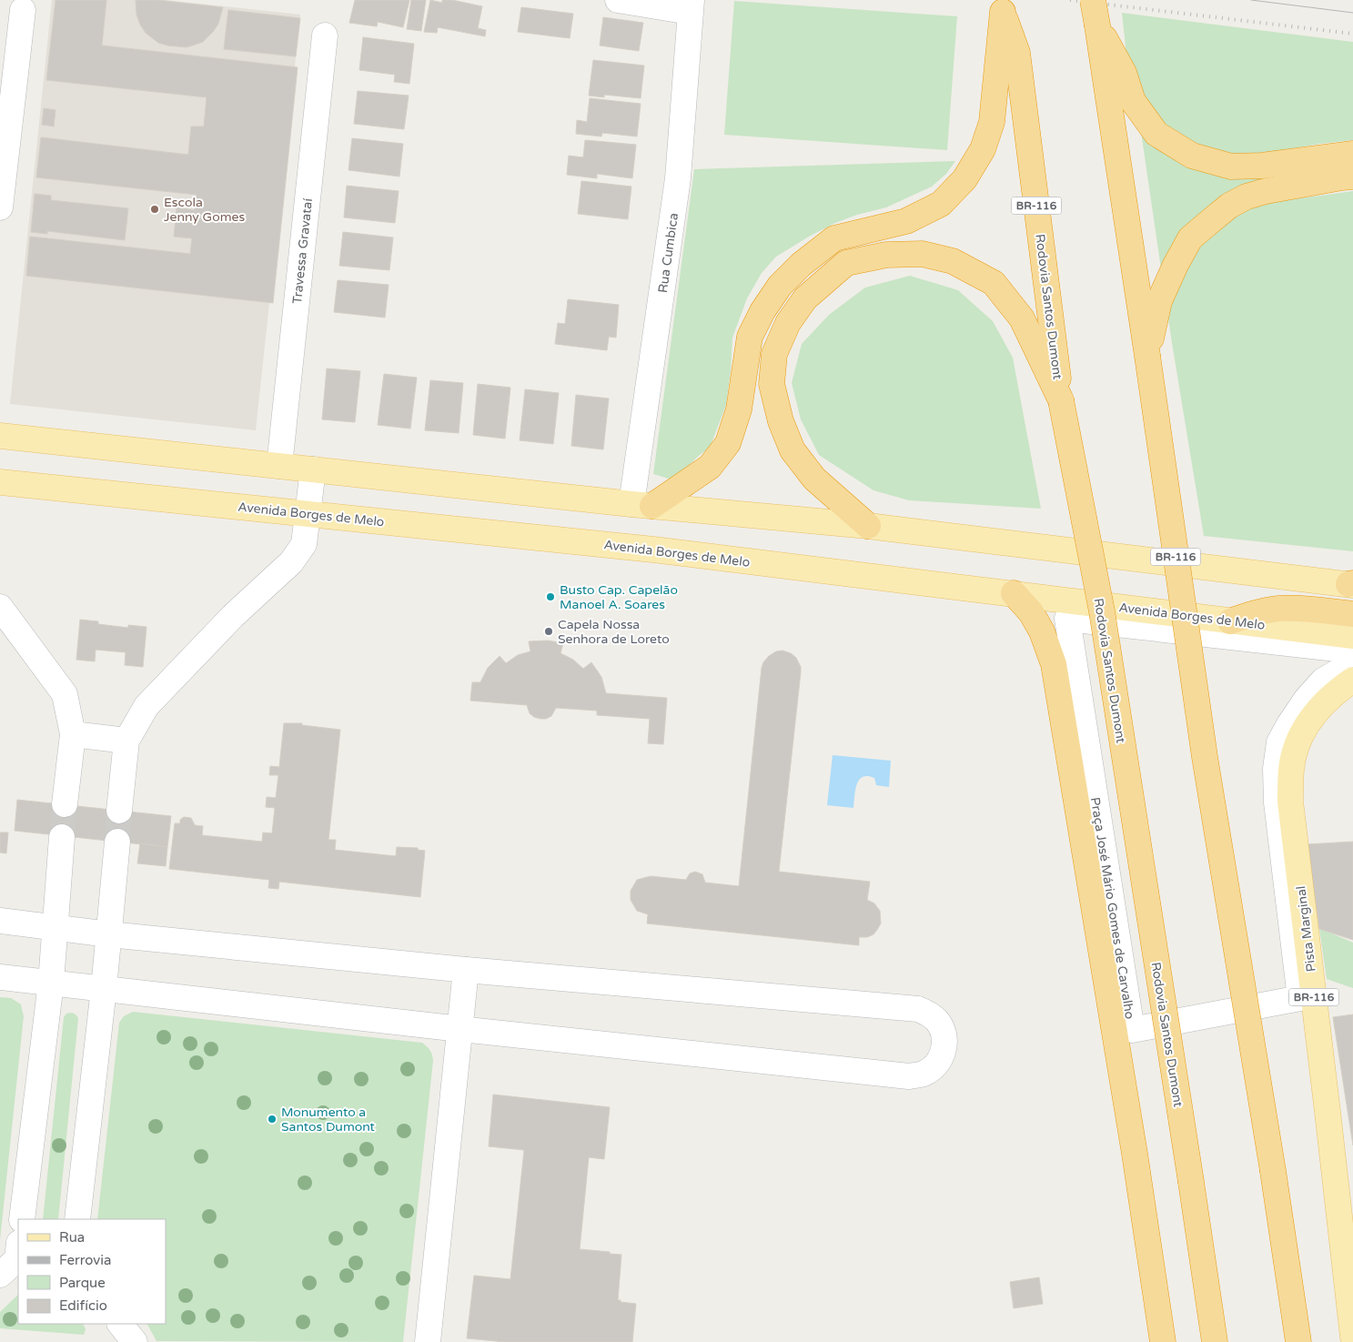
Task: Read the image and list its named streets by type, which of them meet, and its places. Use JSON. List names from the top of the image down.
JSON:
{
  "streets": {
    "highway": ["BR-116", "Rodovia Santos Dumont"],
    "main road": ["Avenida Borges de Melo", "Pista Marginal"],
    "street": ["Travessa Gravataí", "Rua Cumbica", "Praça José Mário Gomes de Carvalho"]
  },
  "places": [
    "Escola Jenny Gomes",
    "Busto Cap. Capelão Manoel A. Soares",
    "Capela Nossa Senhora de Loreto",
    "Monumento a Santos Dumont"
  ],
  "legend": [
    "Rua",
    "Ferrovia",
    "Parque",
    "Edifício"
  ]
}
